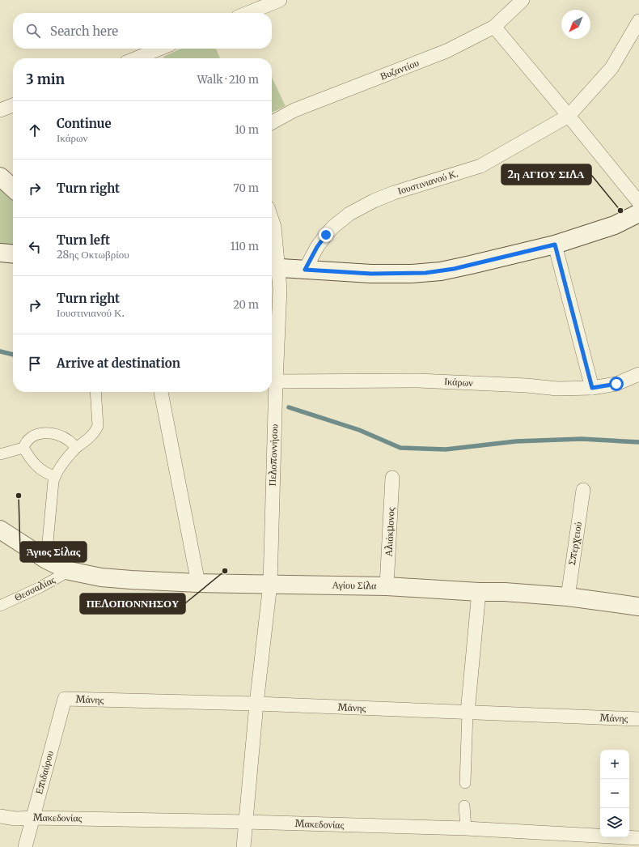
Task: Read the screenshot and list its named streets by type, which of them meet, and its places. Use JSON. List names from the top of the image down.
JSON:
{
  "streets": {
    "street": [
      "Βυζαντίου",
      "Ιουστινιανού Κ.",
      "Ικάρων",
      "Πελοποννήσου",
      "Αλιάκμονος",
      "Σπερχειού",
      "Αγίου Σίλα",
      "Θεσσαλίας",
      "Μάνης",
      "Επιδαύρου",
      "Μακεδονίας"
    ]
  },
  "crossings": [
    ["Ικάρων", "Πελοποννήσου"],
    ["Πελοποννήσου", "Αγίου Σίλα"],
    ["Πελοποννήσου", "Μάνης"],
    ["Πελοποννήσου", "Μακεδονίας"],
    ["Αλιάκμονος", "Αγίου Σίλα"],
    ["Σπερχειού", "Αγίου Σίλα"],
    ["Αγίου Σίλα", "Θεσσαλίας"],
    ["Μάνης", "Επιδαύρου"],
    ["Επιδαύρου", "Μακεδονίας"]
  ],
  "places": ["2η ΑΓΙΟΥ ΣΙΛΑ", "Άγιος Σίλας", "ΠΕΛΟΠΟΝΝΗΣΟΥ"],
  "north": "bottom left",
  "page": {
    "search": "Search here",
    "heading": ["3 min", "Walk · 210 m"],
    "list": [
      ["Continue", "Ικάρων", "10 m"],
      ["Turn right", "70 m"],
      ["Turn left", "28ης Οκτωβρίου", "110 m"],
      ["Turn right", "Ιουστινιανού Κ.", "20 m"],
      "Arrive at destination"
    ],
    "map_buttons": ["+", "−"]
  }
}
